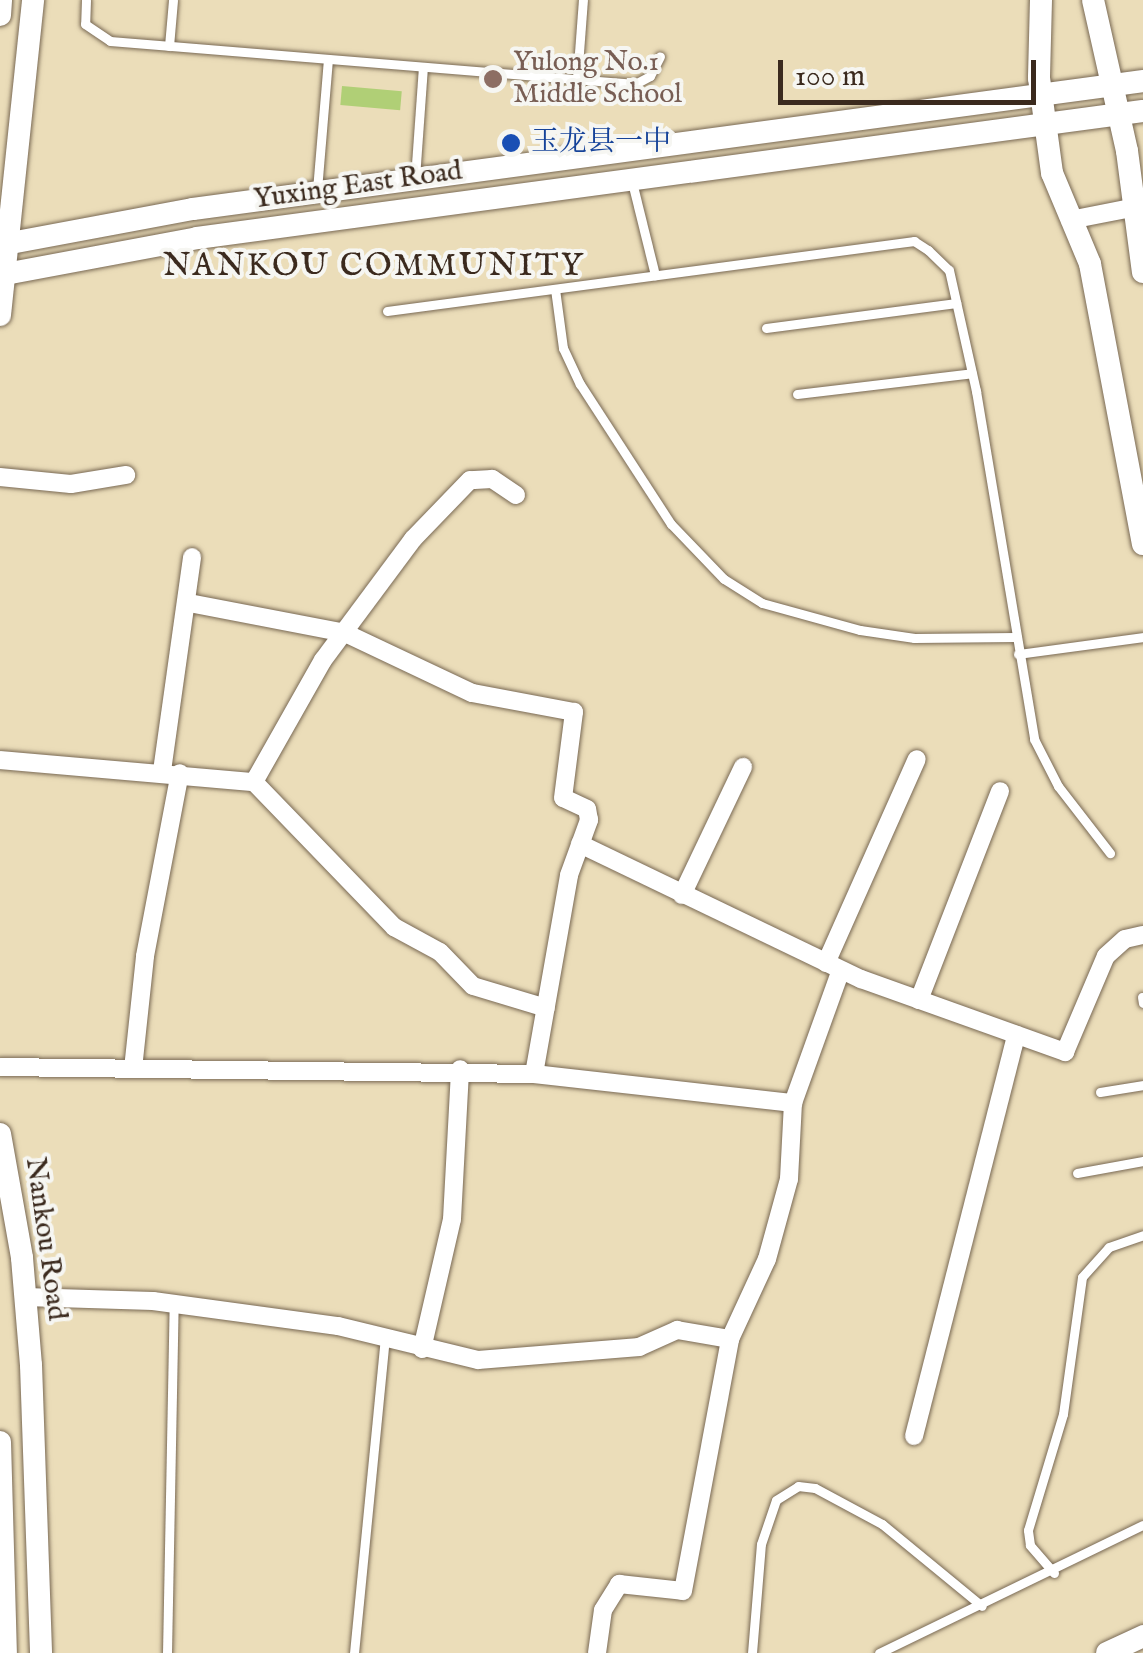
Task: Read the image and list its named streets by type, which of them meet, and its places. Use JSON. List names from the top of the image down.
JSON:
{
  "streets": {
    "main road": ["Yuxing East Road", "Nankou Road"]
  },
  "districts": ["NANKOU COMMUNITY"],
  "places": ["Yulong No.1 Middle School", "玉龙县一中"],
  "scale_bar": "100 m"
}
